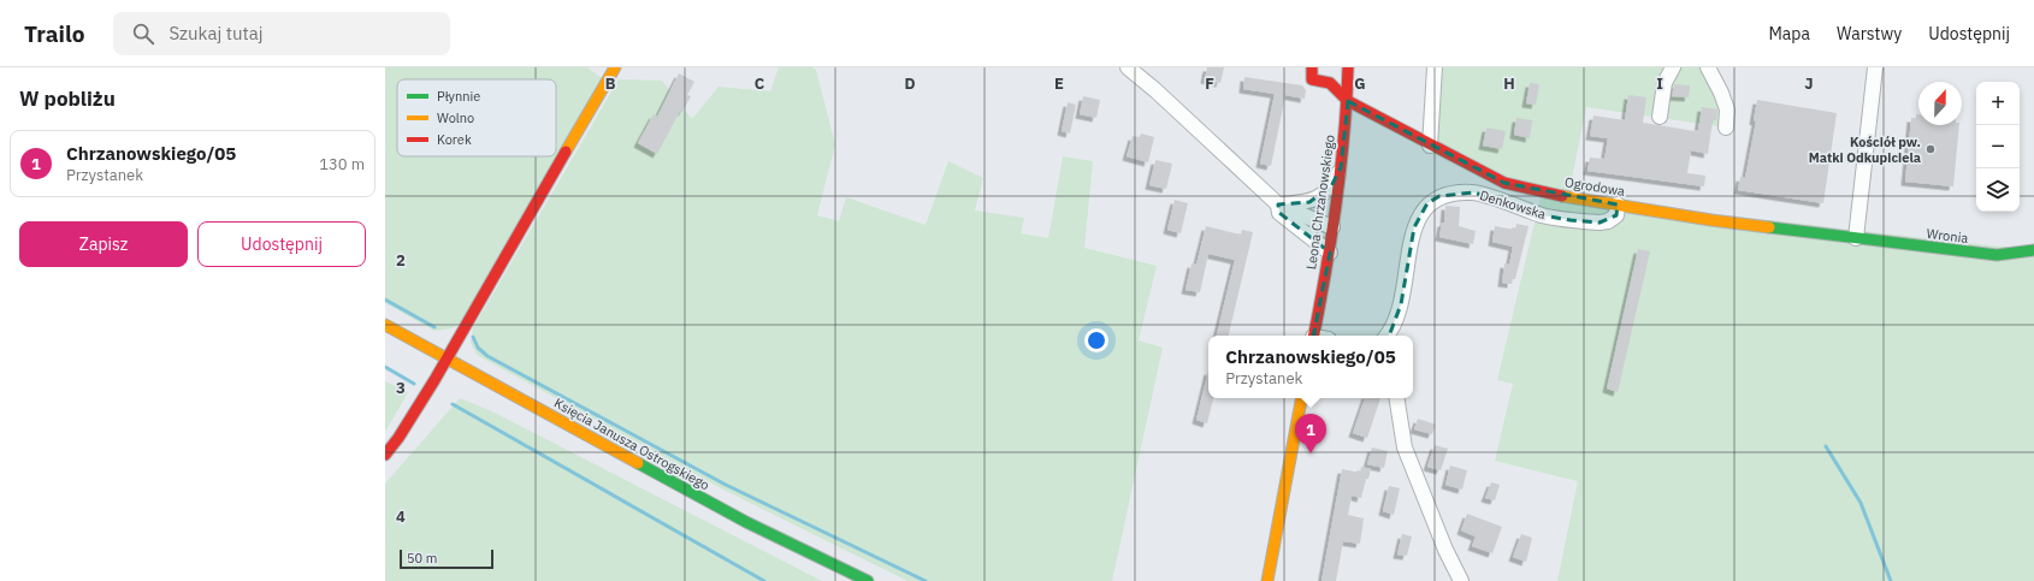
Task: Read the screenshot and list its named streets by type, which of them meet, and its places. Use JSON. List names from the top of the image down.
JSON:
{
  "streets": {
    "street": [
      "Ogrodowa",
      "Leona Chrzanowskiego",
      "Denkowska",
      "Wronia",
      "Księcia Janusza Ostrogskiego"
    ]
  },
  "crossings": [
    ["Ogrodowa", "Leona Chrzanowskiego"],
    ["Ogrodowa", "Denkowska"],
    ["Ogrodowa", "Wronia"]
  ],
  "places": ["Kościół pw. Matki Odkupiciela"],
  "legend": ["Płynnie", "Wolno", "Korek"],
  "scale_bar": "50 m",
  "north": "top",
  "page": {
    "header": "Trailo",
    "search": "Szukaj tutaj",
    "nav": ["Mapa", "Warstwy", "Udostępnij"],
    "heading": "W pobliżu",
    "map_buttons": ["+", "−"],
    "list": [
      {
        "mark": "1",
        "name": "Chrzanowskiego/05",
        "note": "Przystanek",
        "value": "130 m"
      }
    ],
    "buttons": ["Zapisz", "Udostępnij"],
    "popup": ["Chrzanowskiego/05", "Przystanek"],
    "pins": "1",
    "scale": "50 m"
  },
  "grid": {
    "columns": [
      "B",
      "C",
      "D",
      "E",
      "F",
      "G",
      "H",
      "I",
      "J"
    ],
    "rows": ["2", "3", "4"]
  }
}
